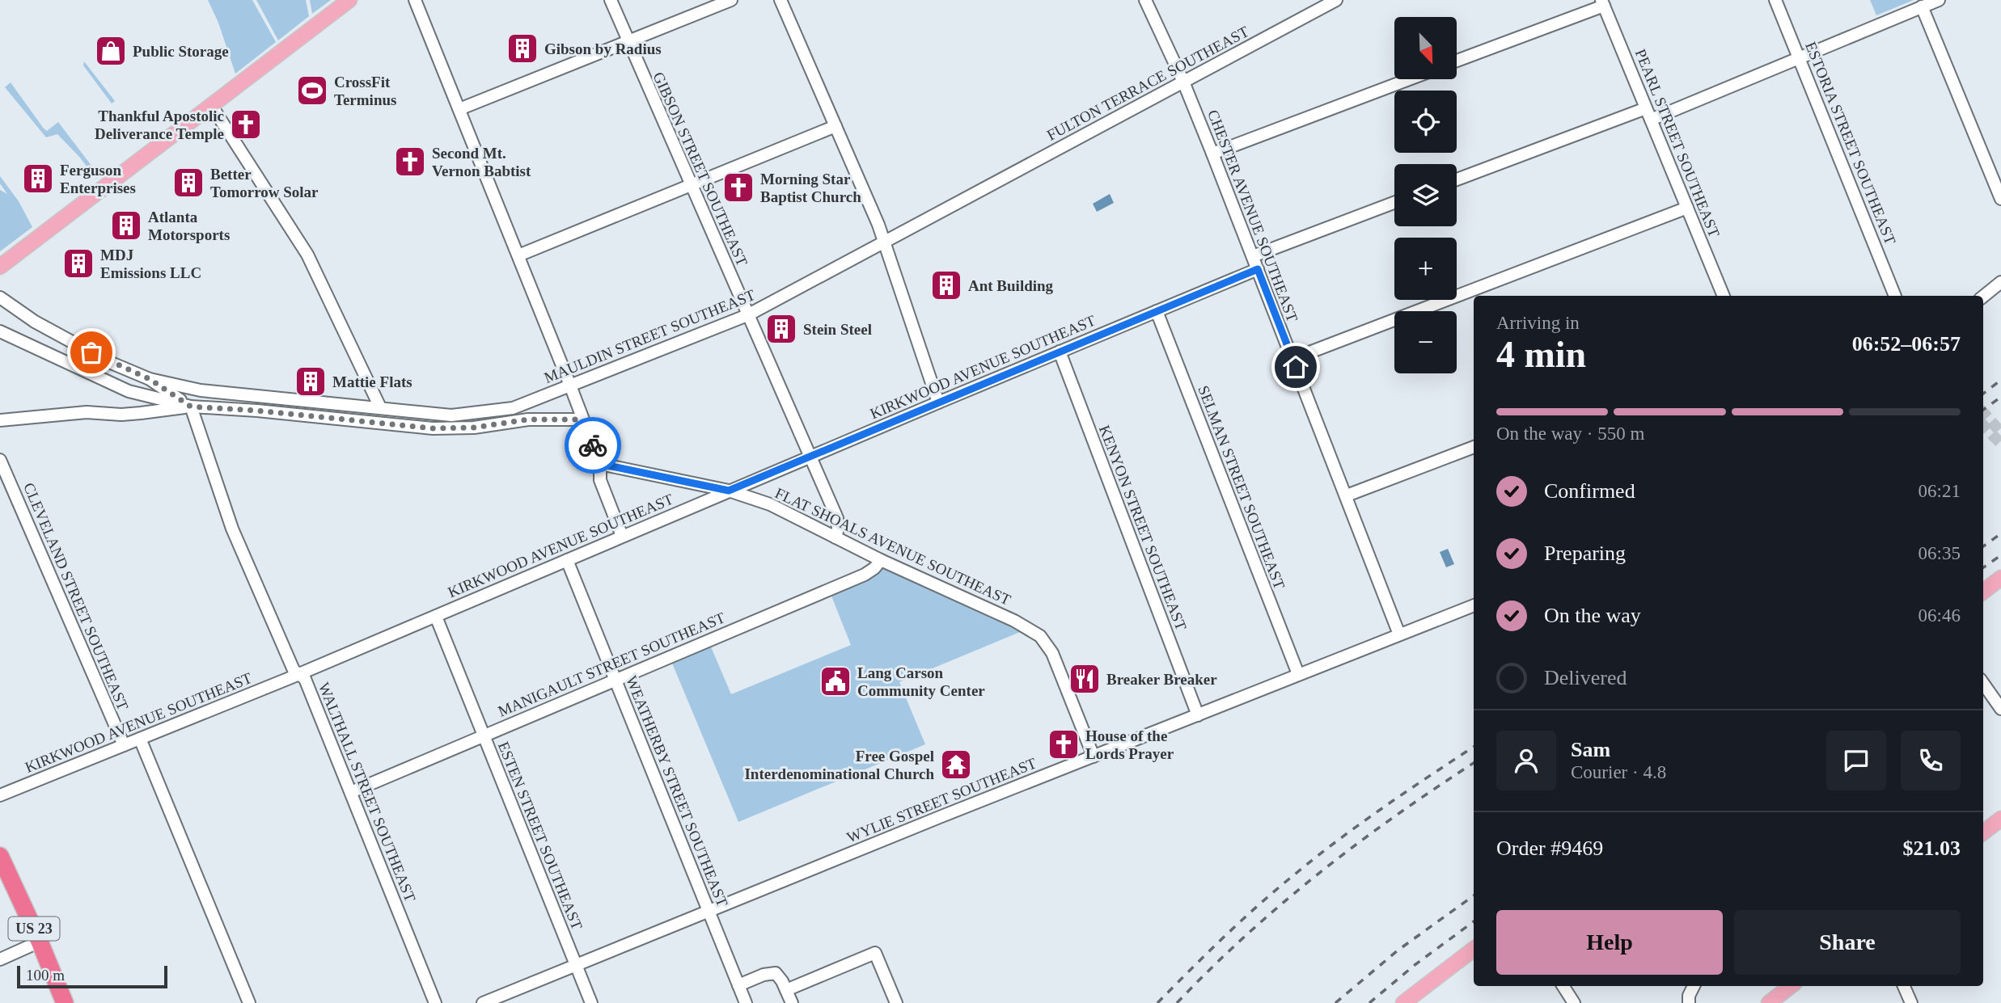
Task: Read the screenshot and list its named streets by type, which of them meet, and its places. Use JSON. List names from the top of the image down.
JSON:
{
  "streets": {
    "highway": ["US 23"],
    "street": [
      "FULTON TERRACE SOUTHEAST",
      "PEARL STREET SOUTHEAST",
      "ESTORIA STREET SOUTHEAST",
      "GIBSON STREET SOUTHEAST",
      "CHESTER AVENUE SOUTHEAST",
      "MAULDIN STREET SOUTHEAST",
      "KIRKWOOD AVENUE SOUTHEAST",
      "SELMAN STREET SOUTHEAST",
      "KENYON STREET SOUTHEAST",
      "FLAT SHOALS AVENUE SOUTHEAST",
      "CLEVELAND STREET SOUTHEAST",
      "MANIGAULT STREET SOUTHEAST",
      "WEATHERBY STREET SOUTHEAST",
      "WALTHALL STREET SOUTHEAST",
      "WYLIE STREET SOUTHEAST",
      "ESTEN STREET SOUTHEAST"
    ]
  },
  "crossings": [
    ["FULTON TERRACE SOUTHEAST", "CHESTER AVENUE SOUTHEAST"],
    ["FULTON TERRACE SOUTHEAST", "MAULDIN STREET SOUTHEAST"],
    ["GIBSON STREET SOUTHEAST", "MAULDIN STREET SOUTHEAST"],
    ["GIBSON STREET SOUTHEAST", "KIRKWOOD AVENUE SOUTHEAST"],
    ["GIBSON STREET SOUTHEAST", "FLAT SHOALS AVENUE SOUTHEAST"],
    ["CHESTER AVENUE SOUTHEAST", "KIRKWOOD AVENUE SOUTHEAST"],
    ["CHESTER AVENUE SOUTHEAST", "WYLIE STREET SOUTHEAST"],
    ["KIRKWOOD AVENUE SOUTHEAST", "SELMAN STREET SOUTHEAST"],
    ["KIRKWOOD AVENUE SOUTHEAST", "KENYON STREET SOUTHEAST"],
    ["KIRKWOOD AVENUE SOUTHEAST", "FLAT SHOALS AVENUE SOUTHEAST"],
    ["KIRKWOOD AVENUE SOUTHEAST", "CLEVELAND STREET SOUTHEAST"],
    ["KIRKWOOD AVENUE SOUTHEAST", "WEATHERBY STREET SOUTHEAST"],
    ["KIRKWOOD AVENUE SOUTHEAST", "WALTHALL STREET SOUTHEAST"],
    ["KIRKWOOD AVENUE SOUTHEAST", "ESTEN STREET SOUTHEAST"],
    ["SELMAN STREET SOUTHEAST", "WYLIE STREET SOUTHEAST"],
    ["KENYON STREET SOUTHEAST", "WYLIE STREET SOUTHEAST"],
    ["FLAT SHOALS AVENUE SOUTHEAST", "MANIGAULT STREET SOUTHEAST"],
    ["FLAT SHOALS AVENUE SOUTHEAST", "WYLIE STREET SOUTHEAST"],
    ["MANIGAULT STREET SOUTHEAST", "WEATHERBY STREET SOUTHEAST"],
    ["MANIGAULT STREET SOUTHEAST", "WALTHALL STREET SOUTHEAST"],
    ["MANIGAULT STREET SOUTHEAST", "ESTEN STREET SOUTHEAST"],
    ["WEATHERBY STREET SOUTHEAST", "WYLIE STREET SOUTHEAST"],
    ["WYLIE STREET SOUTHEAST", "ESTEN STREET SOUTHEAST"]
  ],
  "places": {
    "building": [
      "Gibson by Radius",
      "Ferguson Enterprises",
      "Better Tomorrow Solar",
      "Atlanta Motorsports",
      "MDJ Emissions LLC",
      "Ant Building",
      "Stein Steel",
      "Mattie Flats"
    ],
    "shop": ["Public Storage"],
    "sports": ["CrossFit Terminus"],
    "church": [
      "Thankful Apostolic Deliverance Temple",
      "Second Mt. Vernon Babtist",
      "Morning Star Baptist Church",
      "House of the Lords Prayer"
    ],
    "restaurant": ["Breaker Breaker"],
    "public building": ["Lang Carson Community Center"],
    "temple": ["Free Gospel Interdenominational Church"]
  },
  "scale_bar": "100 m",
  "north": "bottom right",
  "page": {
    "map_buttons": ["+", "−"],
    "heading": ["4 min", "Arriving in", "06:52–06:57"],
    "panel": [
      "Sam",
      "Courier · 4.8",
      "Order #9469",
      "$21.03"
    ],
    "bar": "On the way · 550 m",
    "list": [
      ["Confirmed", "06:21"],
      ["Preparing", "06:35"],
      ["On the way", "06:46"],
      "Delivered"
    ],
    "buttons": ["Help", "Share"],
    "scale": "100 m"
  }
}
